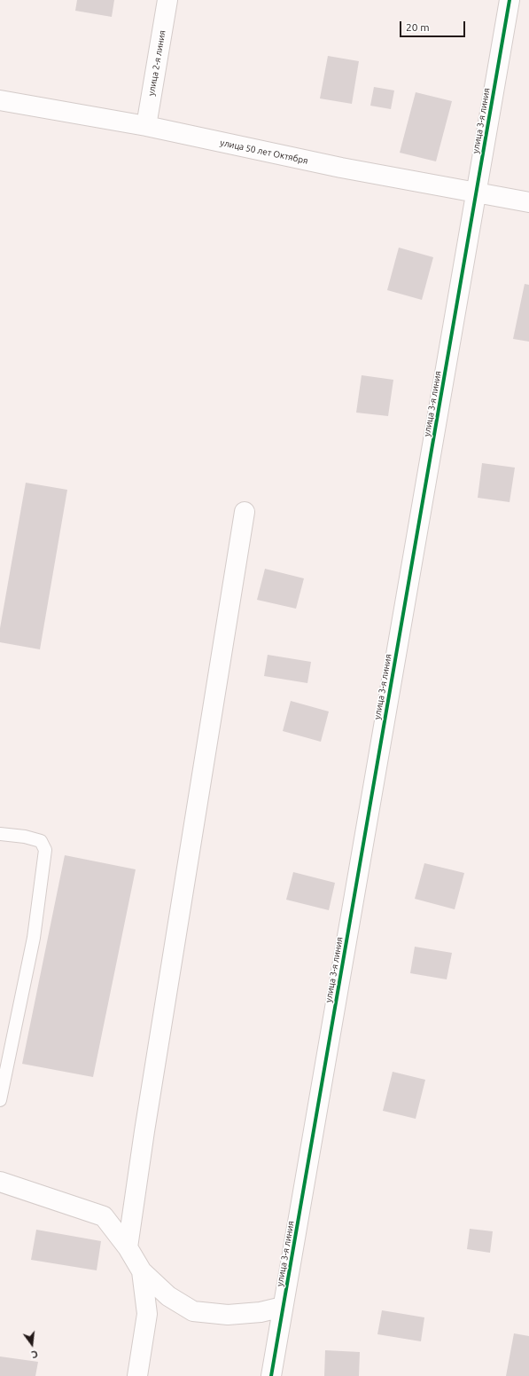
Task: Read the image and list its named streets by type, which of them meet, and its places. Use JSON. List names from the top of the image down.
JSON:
{
  "streets": {
    "street": ["улица 2-я линия", "улица 3-я линия", "улица 50 лет Октября"]
  },
  "crossings": [
    ["улица 2-я линия", "улица 50 лет Октября"],
    ["улица 3-я линия", "улица 50 лет Октября"]
  ],
  "scale_bar": "20 m",
  "north": "bottom"
}
